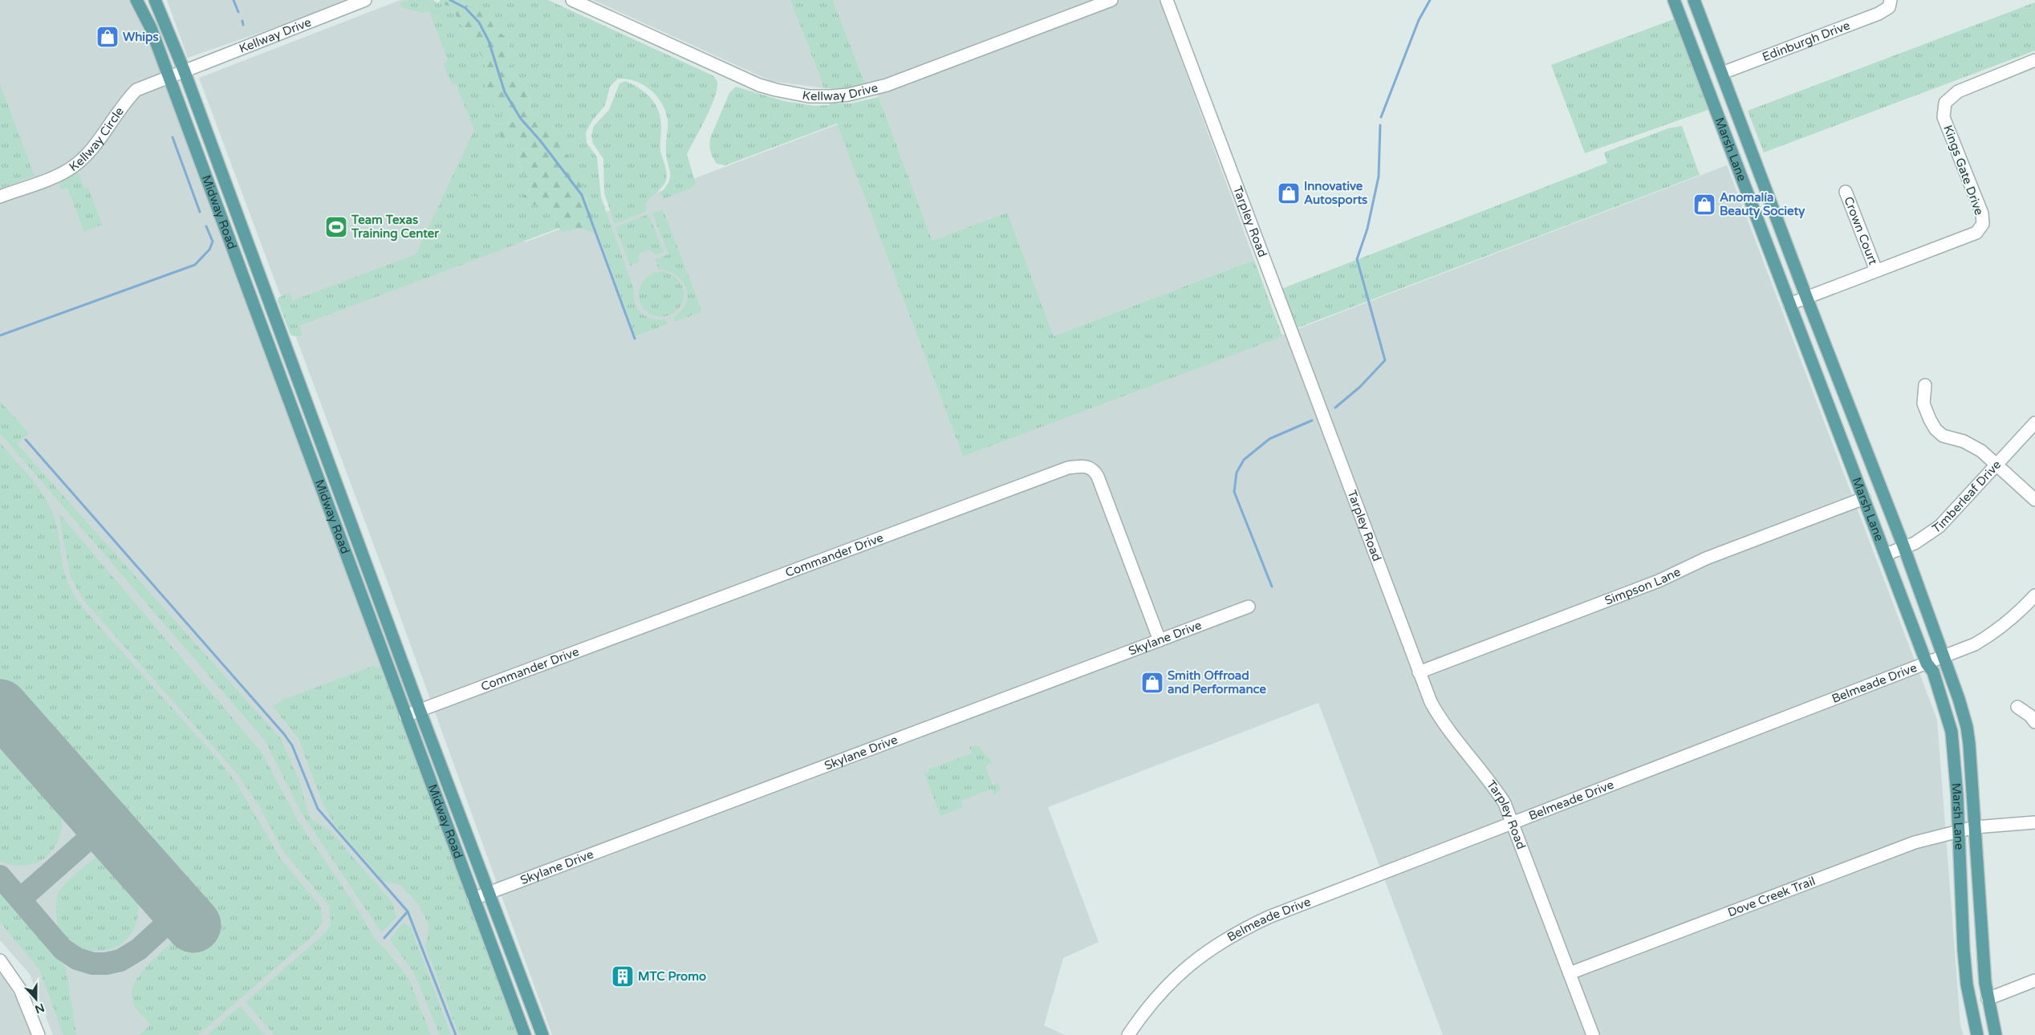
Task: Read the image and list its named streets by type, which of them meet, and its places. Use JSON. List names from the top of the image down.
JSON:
{
  "streets": {
    "main road": ["Marsh Lane", "Midway Road"],
    "street": [
      "Kellway Drive",
      "Edinburgh Drive",
      "Kellway Circle",
      "Kings Gate Drive",
      "Tarpley Road",
      "Crown Court",
      "Timberleaf Drive",
      "Commander Drive",
      "Simpson Lane",
      "Skylane Drive",
      "Belmeade Drive",
      "Dove Creek Trail"
    ]
  },
  "crossings": [
    ["Kellway Drive", "Kellway Circle"],
    ["Kellway Drive", "Midway Road"],
    ["Edinburgh Drive", "Marsh Lane"],
    ["Kellway Circle", "Midway Road"],
    ["Marsh Lane", "Kings Gate Drive"],
    ["Marsh Lane", "Timberleaf Drive"],
    ["Marsh Lane", "Simpson Lane"],
    ["Marsh Lane", "Belmeade Drive"],
    ["Marsh Lane", "Dove Creek Trail"],
    ["Kings Gate Drive", "Crown Court"],
    ["Midway Road", "Commander Drive"],
    ["Midway Road", "Skylane Drive"],
    ["Tarpley Road", "Simpson Lane"],
    ["Tarpley Road", "Belmeade Drive"],
    ["Tarpley Road", "Dove Creek Trail"],
    ["Commander Drive", "Skylane Drive"]
  ],
  "places": {
    "shop": [
      "Whips",
      "Innovative Autosports",
      "Anomalía Beauty Society",
      "Smith Offroad and Performance"
    ],
    "sports": ["Team Texas Training Center"],
    "building": ["MTC Promo"]
  },
  "north": "bottom"
}
